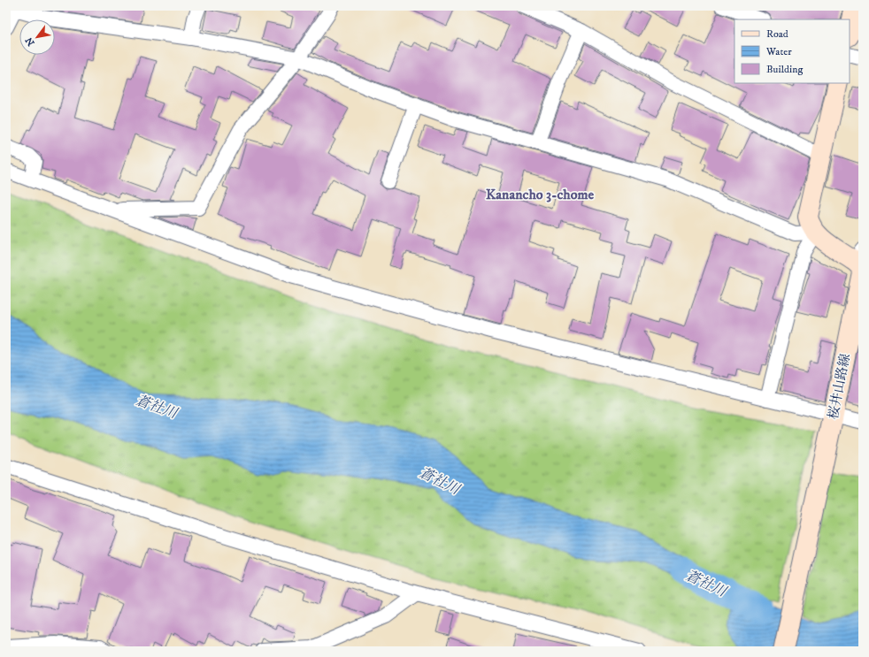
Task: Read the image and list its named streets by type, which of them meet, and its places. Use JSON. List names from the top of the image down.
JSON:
{
  "streets": {
    "main road": ["桜井山路線"]
  },
  "districts": ["Kanancho 3-chome"],
  "water": ["蒼社川"],
  "legend": ["Road", "Water", "Building"],
  "north": "bottom left"
}
